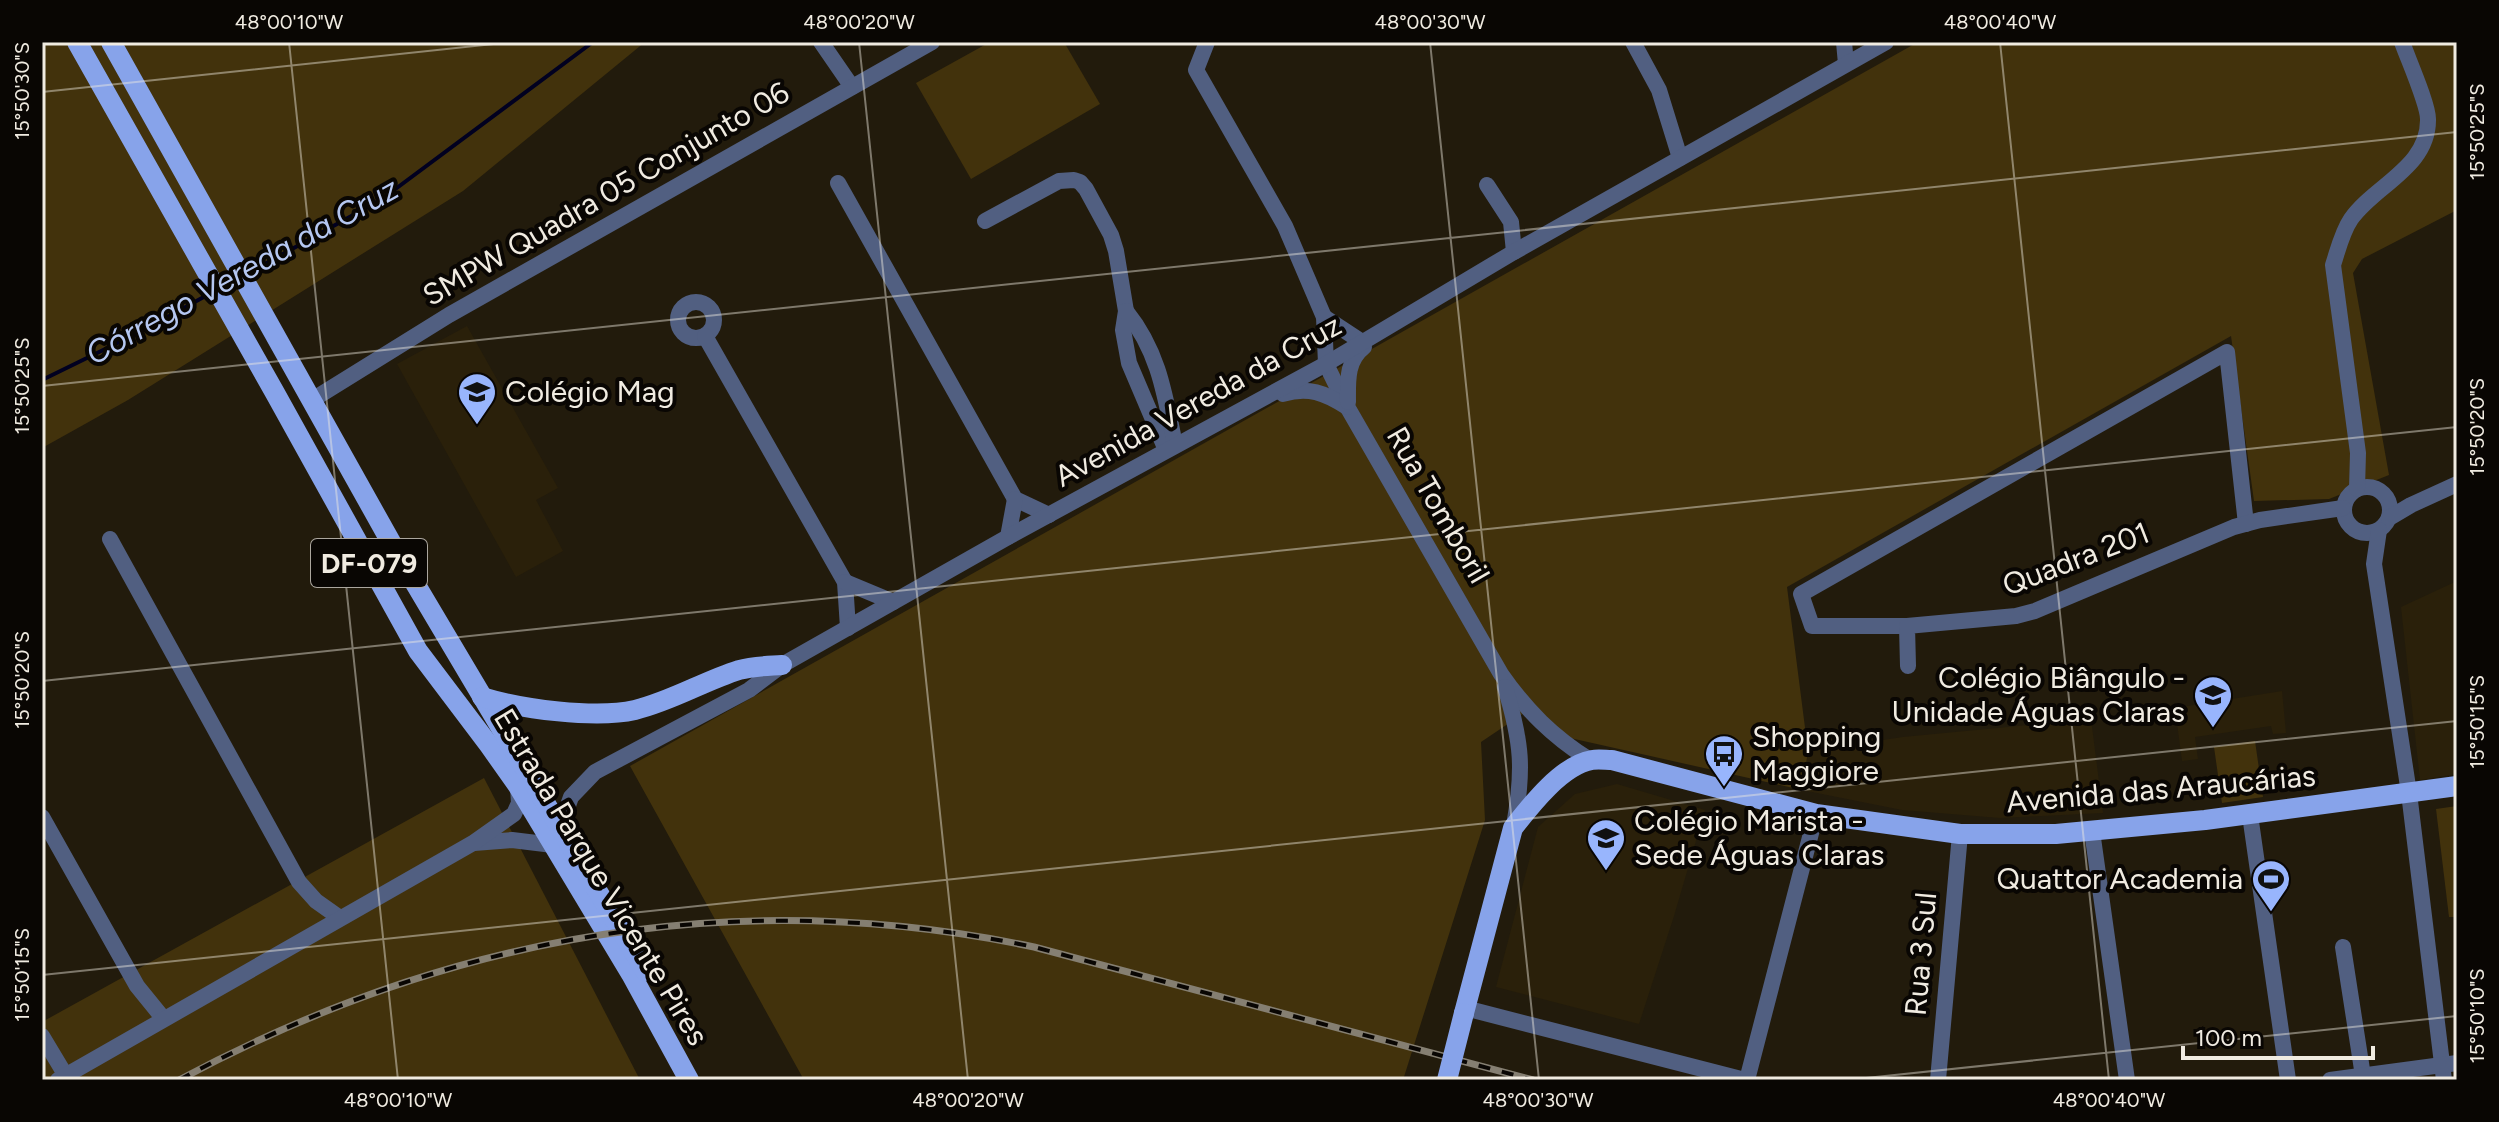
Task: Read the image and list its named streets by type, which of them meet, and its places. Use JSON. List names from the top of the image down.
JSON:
{
  "streets": {
    "main road": [
      "Rua Tomboril",
      "DF-079",
      "Avenida das Araucárias",
      "Estrada Parque Vicente Pires"
    ],
    "street": [
      "SMPW Quadra 05 Conjunto 06",
      "Avenida Vereda da Cruz",
      "Quadra 201",
      "Rua 3 Sul"
    ]
  },
  "crossings": [
    ["SMPW Quadra 05 Conjunto 06", "Estrada Parque Vicente Pires"],
    ["Avenida Vereda da Cruz", "Rua Tomboril"],
    ["Avenida Vereda da Cruz", "Estrada Parque Vicente Pires"],
    ["Rua Tomboril", "Avenida das Araucárias"],
    ["Avenida das Araucárias", "Rua 3 Sul"]
  ],
  "water": ["Córrego Vereda da Cruz"],
  "places": {
    "school or university": ["Colégio Mag", "Colégio Biângulo - Unidade Águas Claras", "Colégio Marista - Sede Águas Claras"],
    "bus stop": ["Shopping Maggiore"],
    "sports": ["Quattor Academia"]
  },
  "scale_bar": "100 m",
  "coordinates": [
    "48°00'10\"W",
    "48°00'20\"W",
    "48°00'30\"W",
    "48°00'40\"W",
    "15°50'30\"S",
    "15°50'25\"S",
    "15°50'20\"S",
    "15°50'15\"S",
    "15°50'10\"S"
  ]
}
